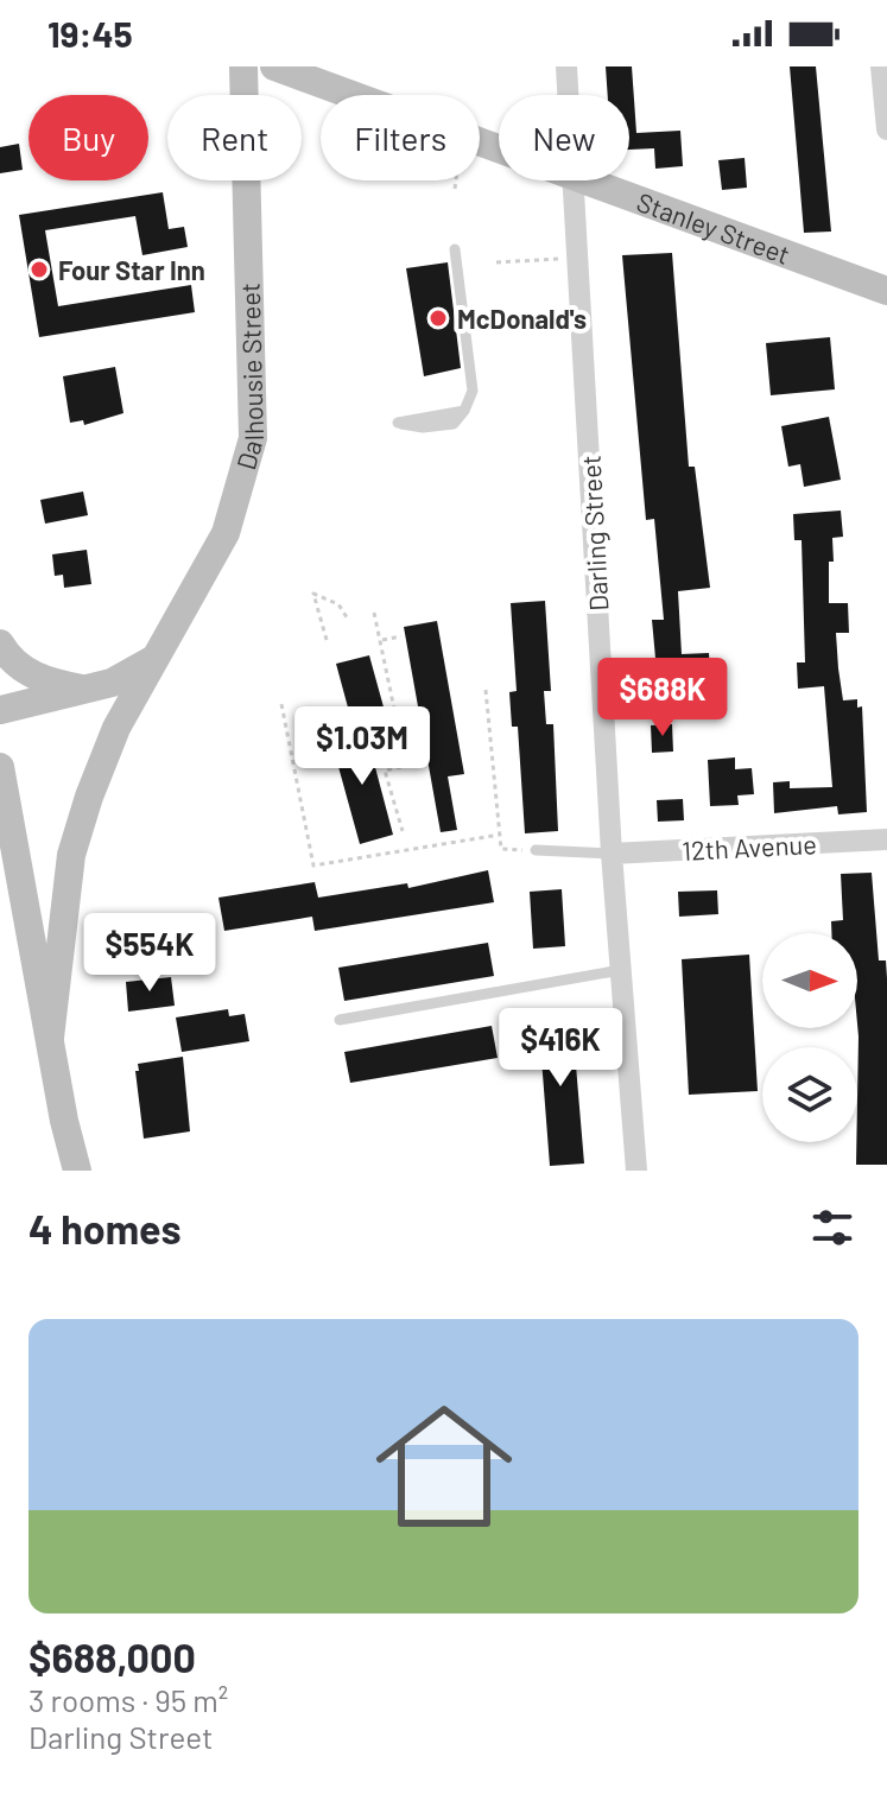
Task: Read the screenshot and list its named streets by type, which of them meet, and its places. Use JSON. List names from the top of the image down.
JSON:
{
  "streets": {
    "main road": ["Stanley Street", "Dalhousie Street"],
    "street": ["Darling Street", "12th Avenue"]
  },
  "crossings": [
    ["Darling Street", "12th Avenue"]
  ],
  "places": ["Four Star Inn", "McDonald's"],
  "north": "right",
  "page": {
    "status": "19:45",
    "chip": [
      "Buy",
      "Rent",
      "Filters",
      "New"
    ],
    "price": [
      "$688K",
      "$1.03M",
      "$554K",
      "$416K"
    ],
    "heading": "4 homes",
    "list": [
      {
        "name": "$688,000",
        "note": "3 rooms · 95 m² · Darling Street"
      }
    ]
  }
}
